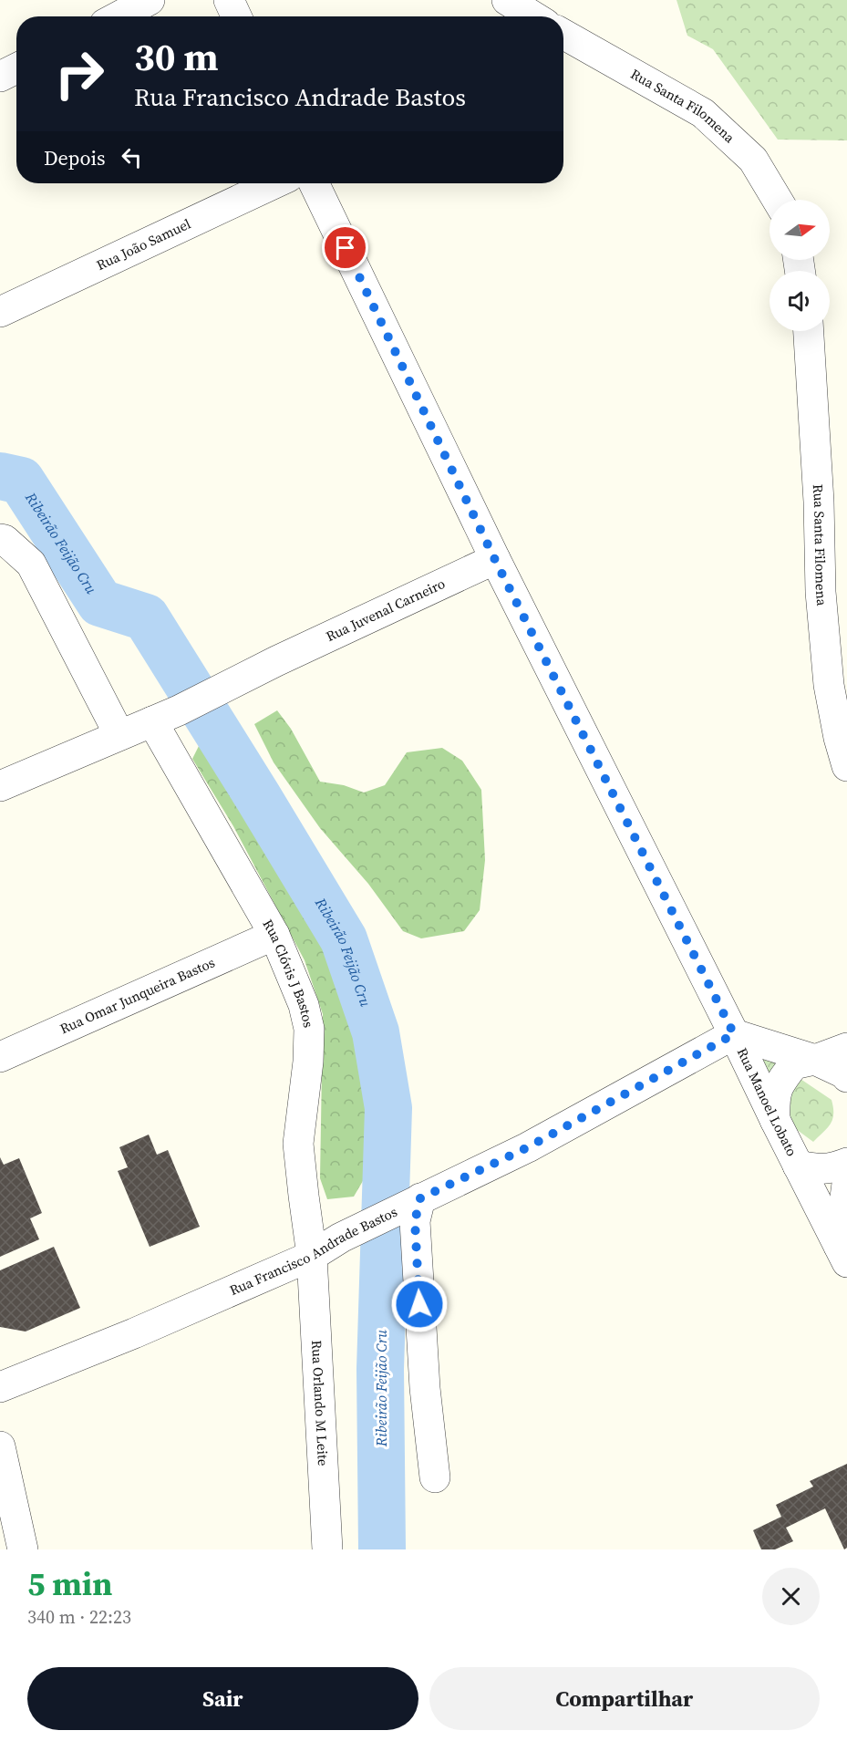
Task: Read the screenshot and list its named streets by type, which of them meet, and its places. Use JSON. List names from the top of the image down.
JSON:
{
  "streets": {
    "street": [
      "Rua Santa Filomena",
      "Rua João Samuel",
      "Rua Juvenal Carneiro",
      "Rua Clóvis J Bastos",
      "Rua Omar Junqueira Bastos",
      "Rua Manoel Lobato",
      "Rua Francisco Andrade Bastos",
      "Rua Orlando M Leite"
    ]
  },
  "crossings": [
    ["Rua Juvenal Carneiro", "Rua Clóvis J Bastos"],
    ["Rua Juvenal Carneiro", "Rua Manoel Lobato"],
    ["Rua Clóvis J Bastos", "Rua Omar Junqueira Bastos"],
    ["Rua Clóvis J Bastos", "Rua Francisco Andrade Bastos"],
    ["Rua Clóvis J Bastos", "Rua Orlando M Leite"],
    ["Rua Manoel Lobato", "Rua Francisco Andrade Bastos"],
    ["Rua Francisco Andrade Bastos", "Rua Orlando M Leite"]
  ],
  "water": ["Ribeirão Feijão Cru"],
  "north": "right",
  "page": {
    "turn": ["30 m", "Rua Francisco Andrade Bastos"],
    "then": "Depois",
    "heading": ["5 min", "340 m · 22:23"],
    "buttons": ["Sair", "Compartilhar"]
  }
}
